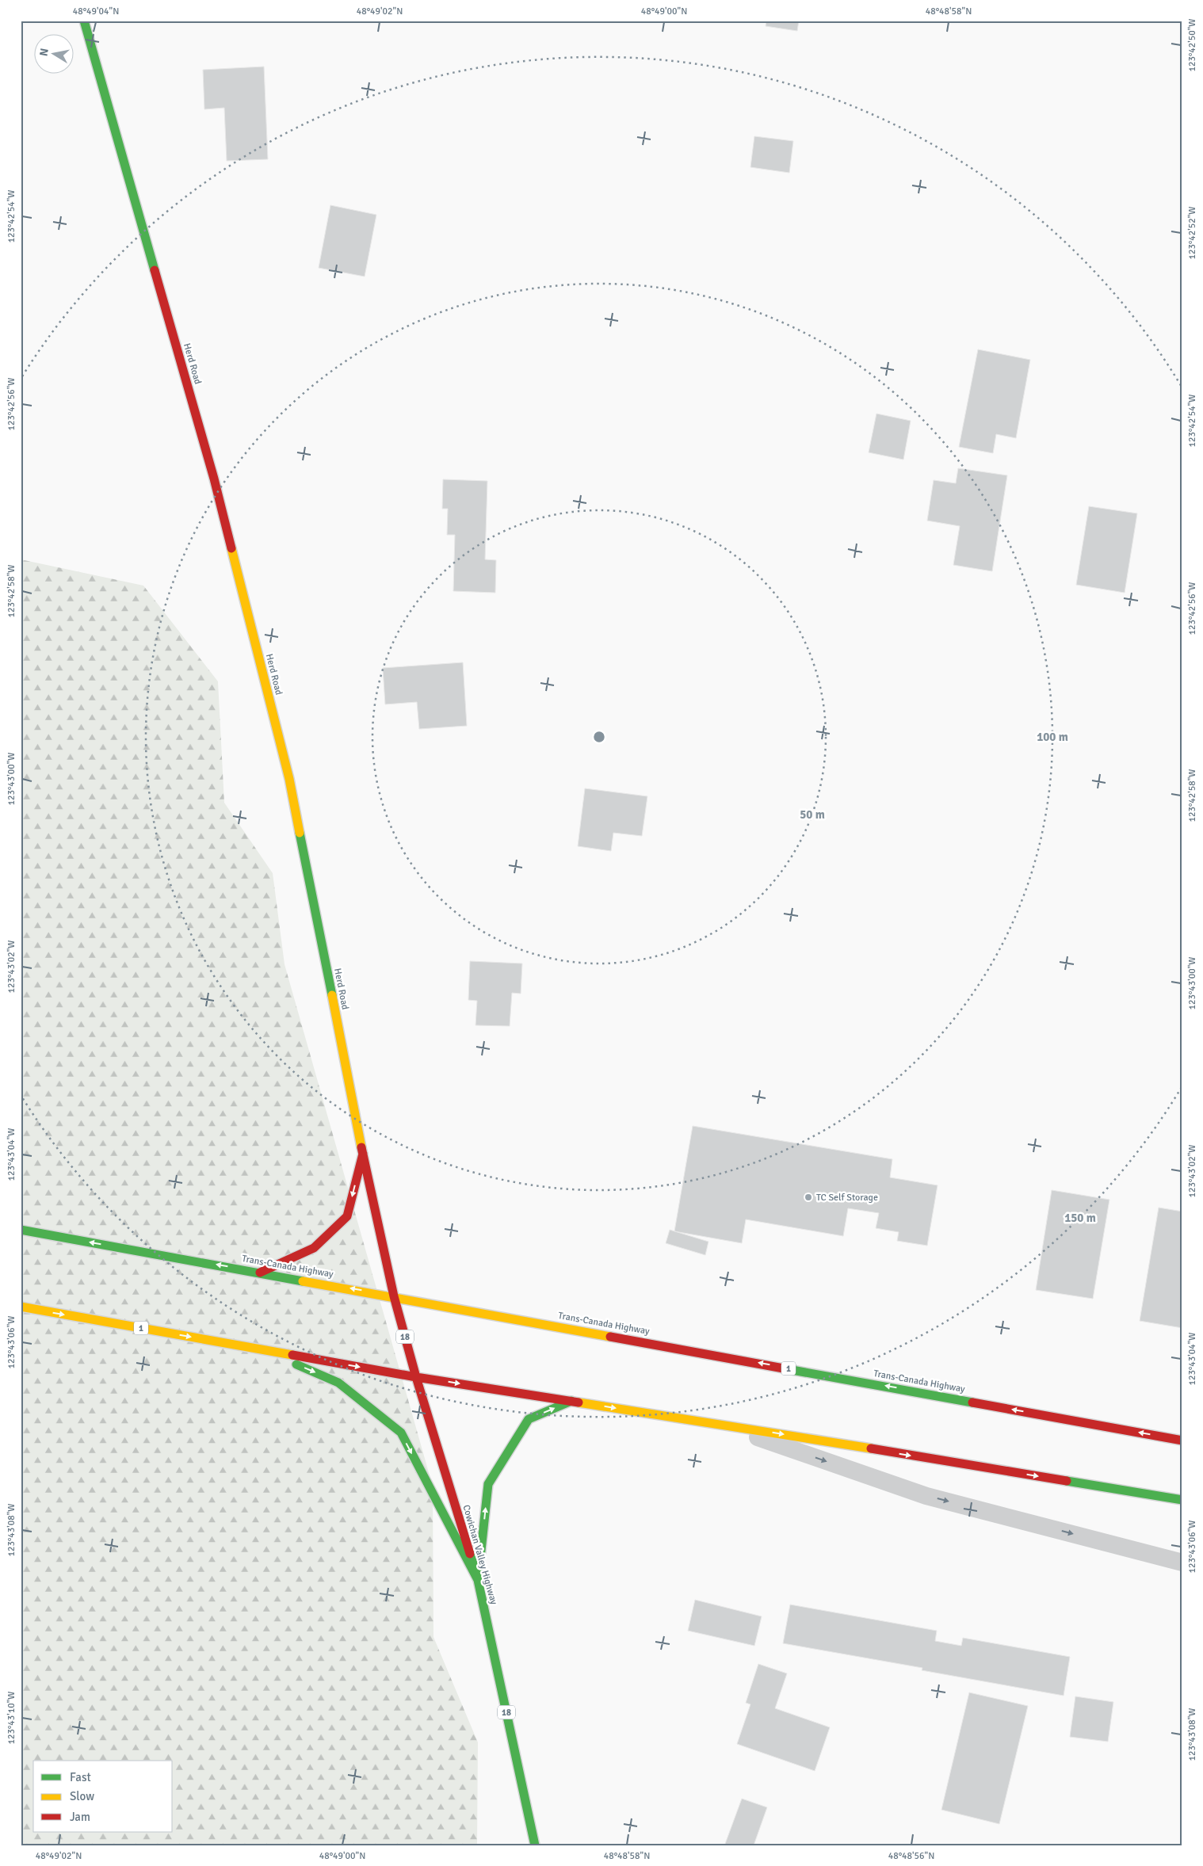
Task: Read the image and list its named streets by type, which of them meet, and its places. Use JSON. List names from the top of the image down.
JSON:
{
  "streets": {
    "main road": [
      "Herd Road",
      "Trans-Canada Highway",
      "1",
      "18",
      "Cowichan Valley Highway"
    ]
  },
  "crossings": [
    ["Herd Road", "Trans-Canada Highway"],
    ["Herd Road", "Cowichan Valley Highway"],
    ["Trans-Canada Highway", "Cowichan Valley Highway"],
    ["1", "Cowichan Valley Highway"]
  ],
  "places": ["TC Self Storage"],
  "legend": ["Fast", "Slow", "Jam"],
  "north": "left",
  "coordinates": [
    "48°49'04\"N",
    "48°49'02\"N",
    "48°49'00\"N",
    "48°48'58\"N",
    "123°42'50\"W",
    "123°42'54\"W",
    "123°42'52\"W",
    "123°42'56\"W",
    "123°42'58\"W",
    "123°43'00\"W",
    "123°43'02\"W",
    "123°43'04\"W",
    "123°43'06\"W",
    "123°43'08\"W",
    "123°43'10\"W",
    "48°48'56\"N"
  ],
  "rings": ["100 m", "50 m", "150 m"]
}
